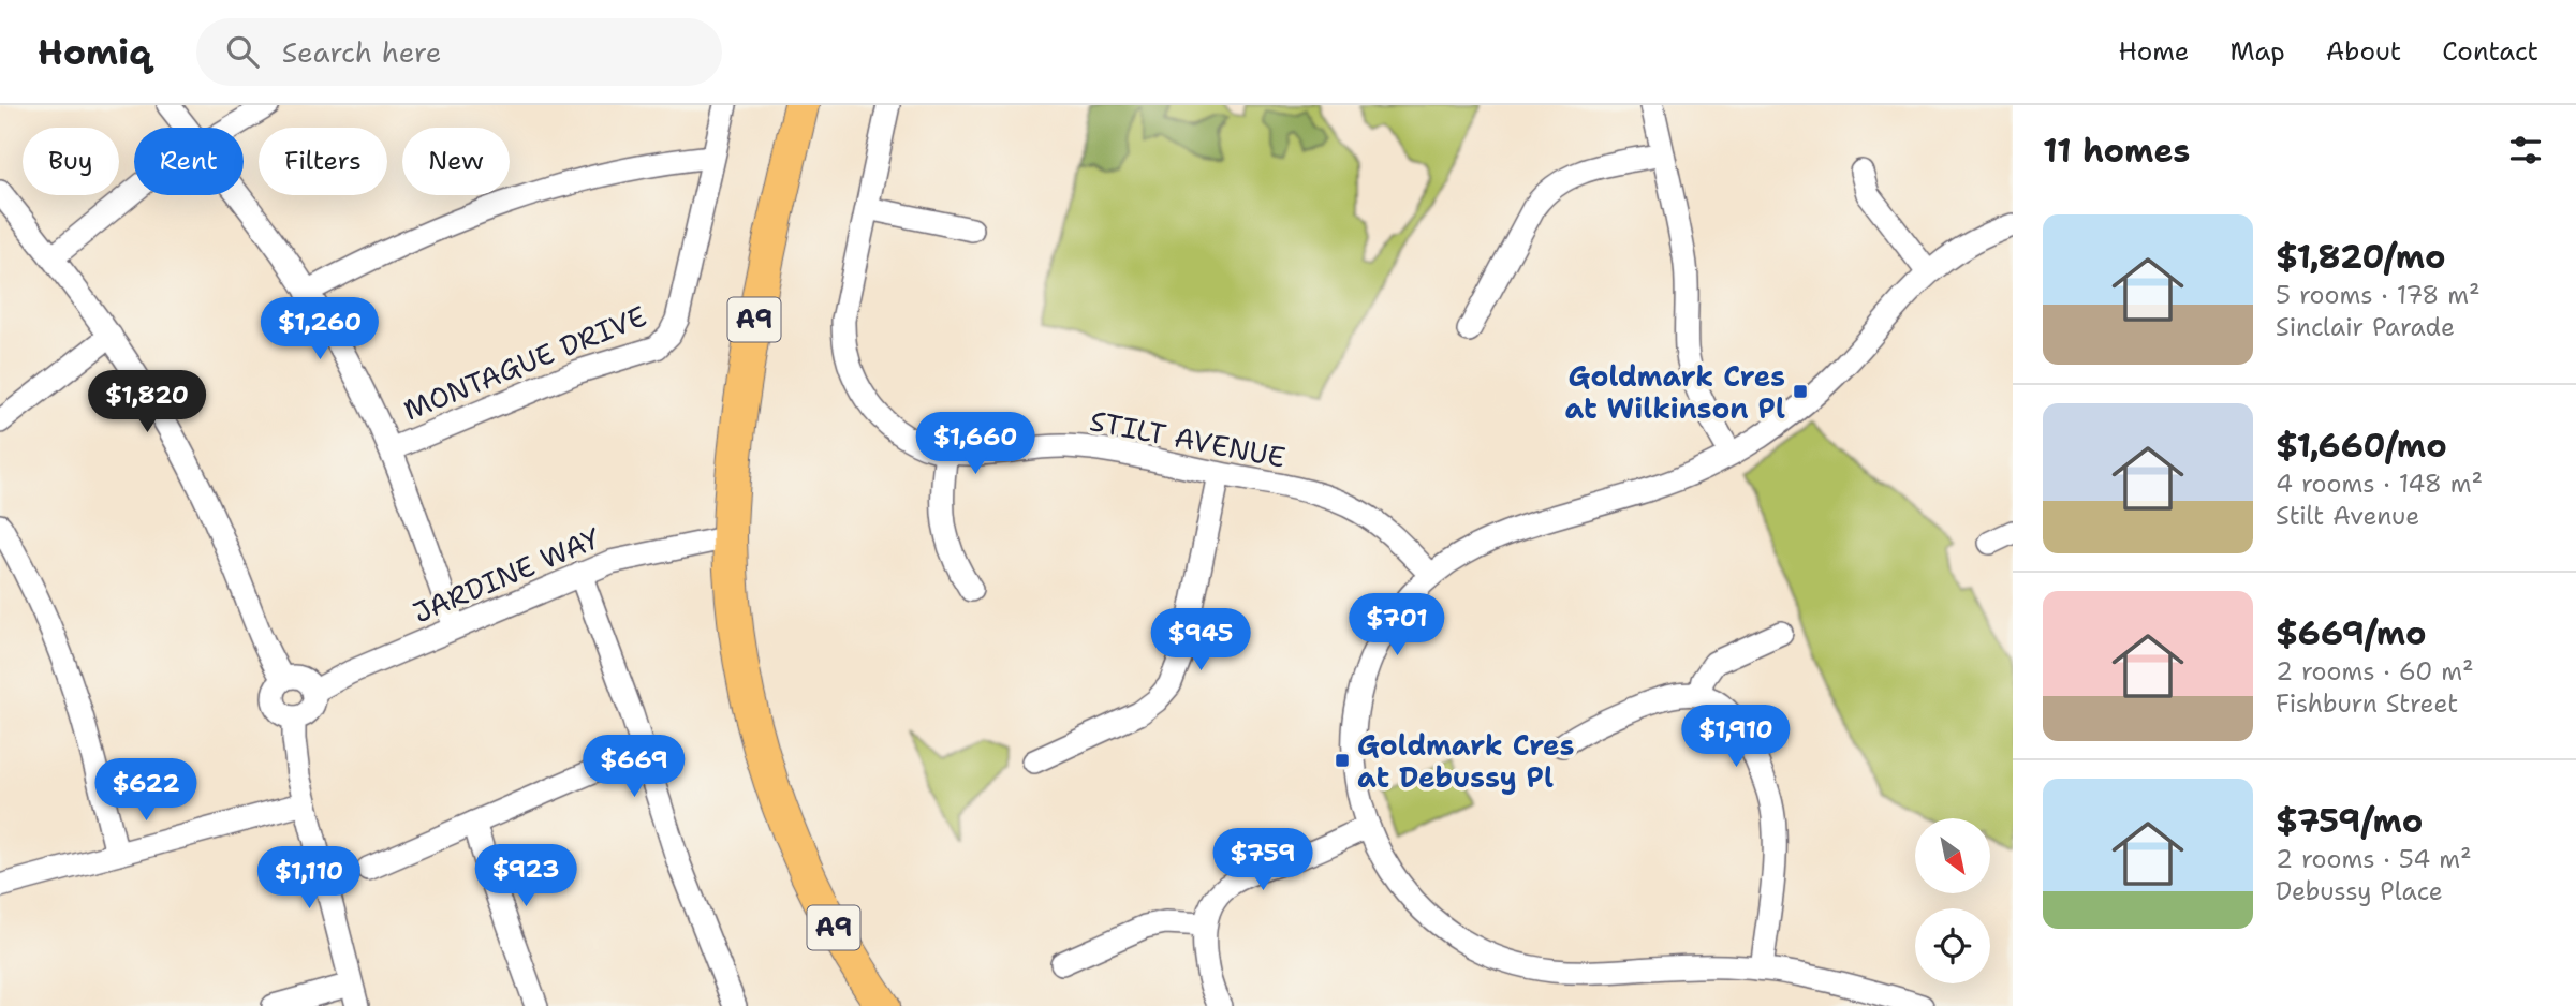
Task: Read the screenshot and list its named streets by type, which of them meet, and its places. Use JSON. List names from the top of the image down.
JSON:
{
  "streets": {
    "highway": ["A9"],
    "street": ["MONTAGUE DRIVE", "STILT AVENUE", "JARDINE WAY"]
  },
  "crossings": [
    ["A9", "JARDINE WAY"]
  ],
  "places": {
    "transit": ["Goldmark Cres at Wilkinson Pl", "Goldmark Cres at Debussy Pl"]
  },
  "north": "bottom right",
  "page": {
    "header": "Homiq",
    "search": "Search here",
    "nav": [
      "Home",
      "Map",
      "About",
      "Contact"
    ],
    "heading": "11 homes",
    "chip": [
      "Buy",
      "Rent",
      "Filters",
      "New"
    ],
    "list": [
      {
        "name": "$1,820/mo",
        "note": "5 rooms · 178 m² · Sinclair Parade"
      },
      {
        "name": "$1,660/mo",
        "note": "4 rooms · 148 m² · Stilt Avenue"
      },
      {
        "name": "$669/mo",
        "note": "2 rooms · 60 m² · Fishburn Street"
      },
      {
        "name": "$759/mo",
        "note": "2 rooms · 54 m² · Debussy Place"
      }
    ],
    "price": [
      "$1,260",
      "$1,820",
      "$1,660",
      "$701",
      "$945",
      "$1,910",
      "$669",
      "$622",
      "$759",
      "$923",
      "$1,110"
    ]
  }
}
